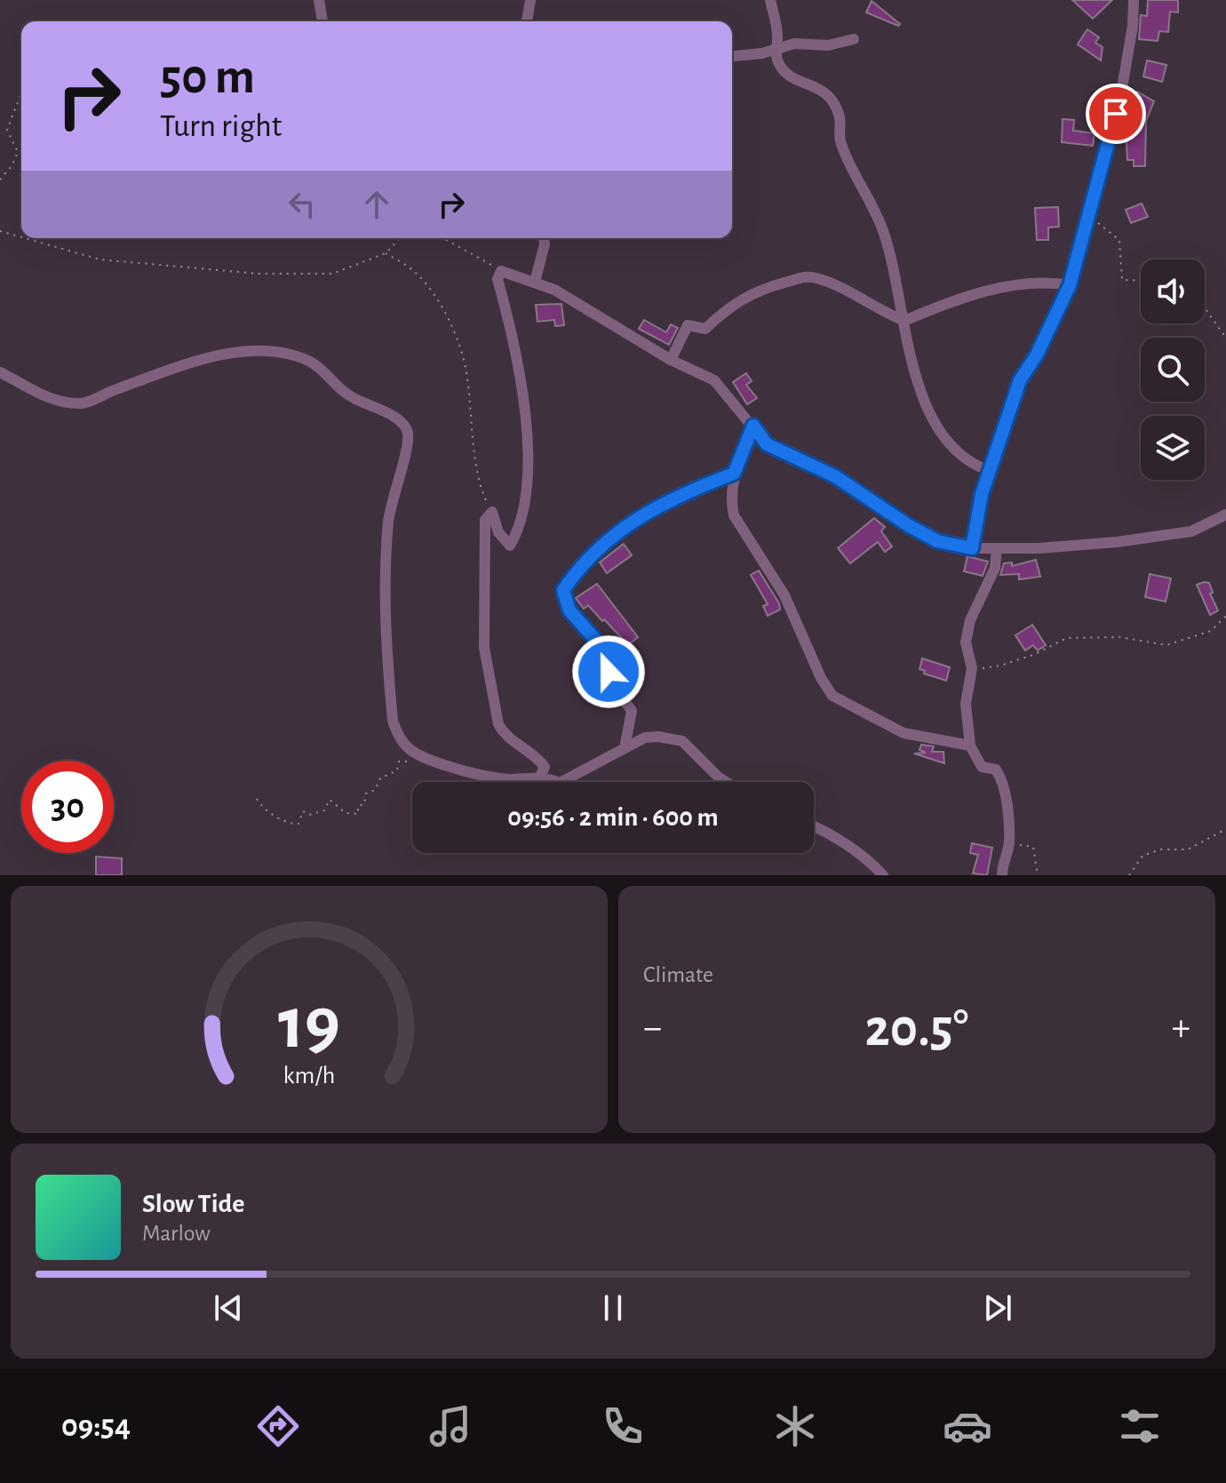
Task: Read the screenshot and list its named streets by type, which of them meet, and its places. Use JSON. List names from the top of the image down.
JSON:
{
  "page": {
    "turn": ["50 m", "Turn right"],
    "limit": "30",
    "trip": "09:56 · 2 min · 600 m",
    "tile": "Climate",
    "heat": ["−", "20.5°", "+"],
    "song": ["Slow Tide", "Marlow"],
    "tabs": "09:54",
    "gauge": ["19", "km/h"]
  }
}
